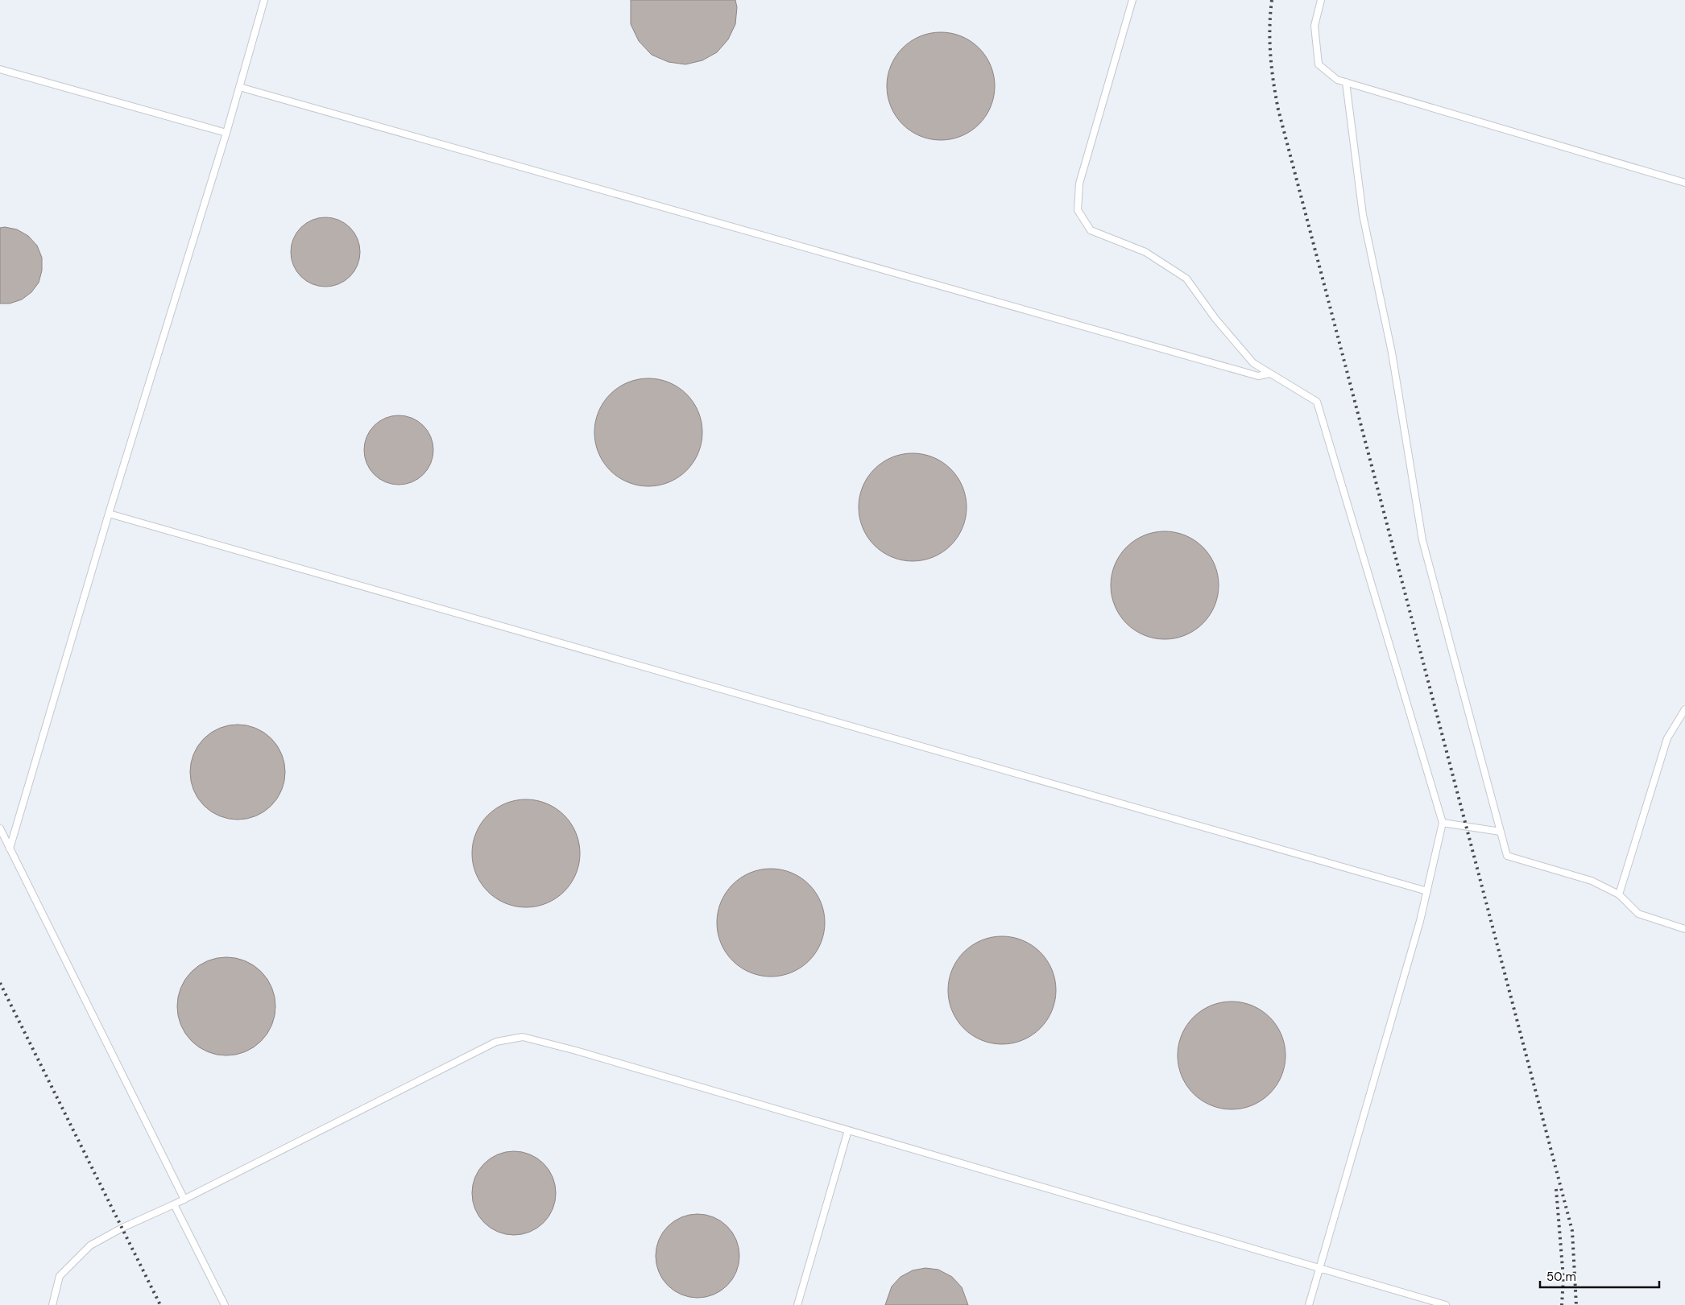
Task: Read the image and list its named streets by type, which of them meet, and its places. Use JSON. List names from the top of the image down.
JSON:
{
  "scale_bar": "50 m"
}
